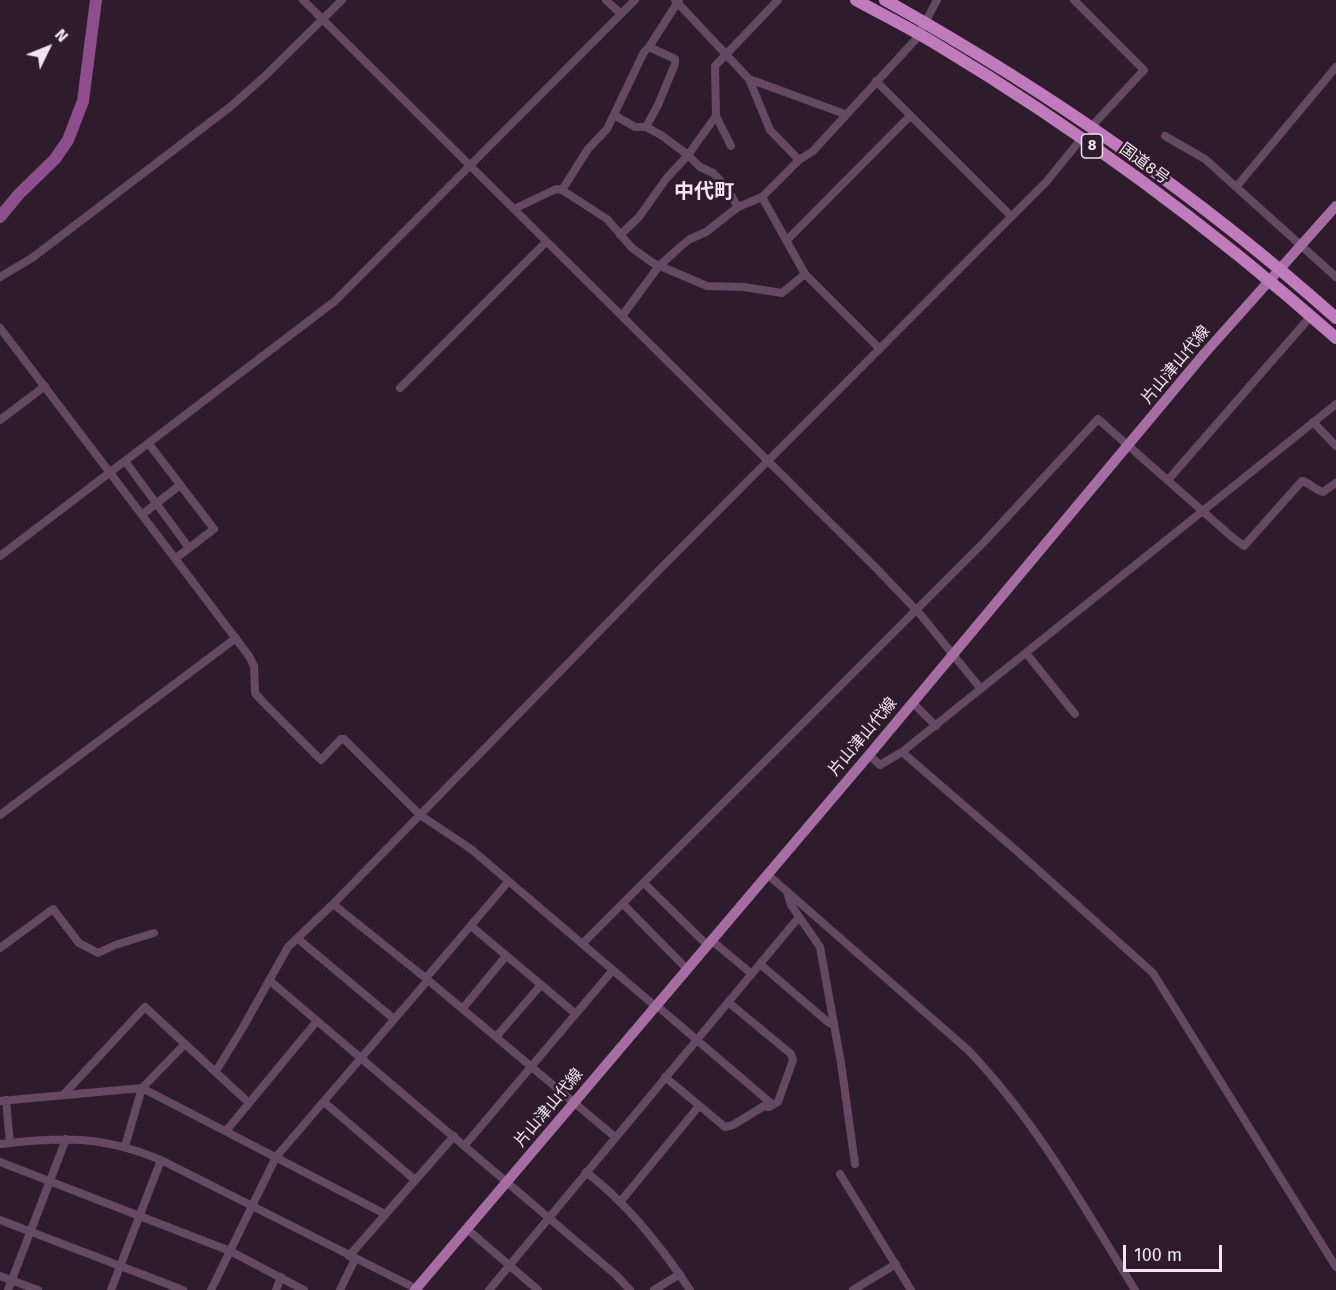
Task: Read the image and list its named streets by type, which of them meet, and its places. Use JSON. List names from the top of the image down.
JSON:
{
  "streets": {
    "highway": ["8", "国道8号"],
    "main road": ["片山津山代線"]
  },
  "crossings": [
    ["国道8号", "片山津山代線"]
  ],
  "districts": ["中代町"],
  "scale_bar": "100 m",
  "north": "top right"
}
